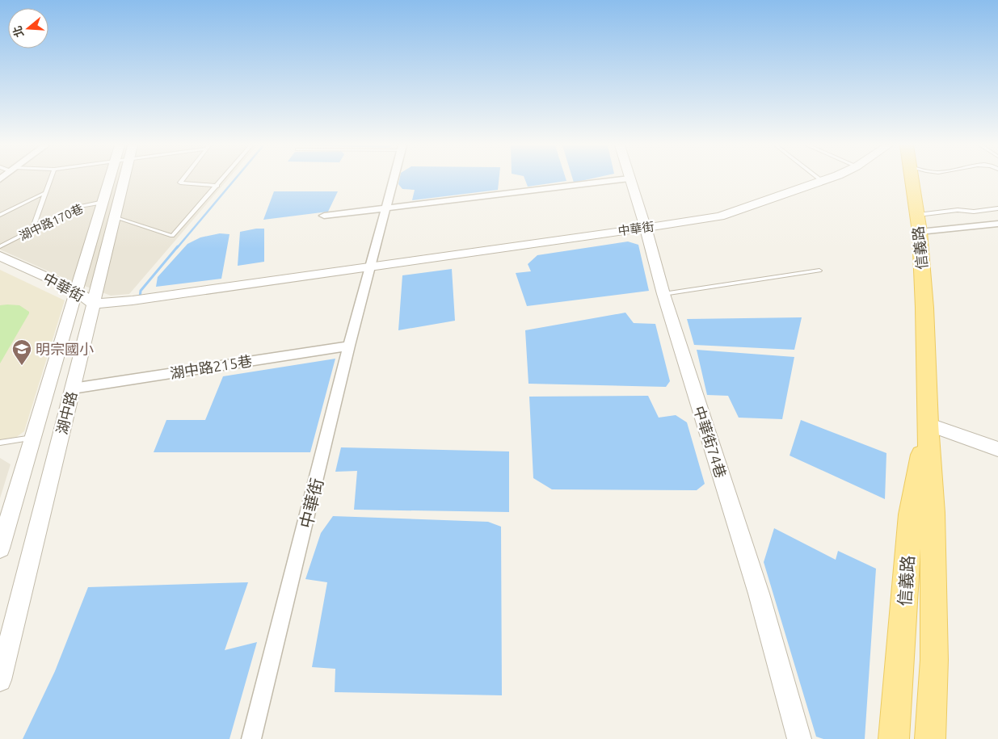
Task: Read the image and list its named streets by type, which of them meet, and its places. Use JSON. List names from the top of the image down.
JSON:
{
  "streets": {
    "main road": ["信義路"],
    "street": [
      "中華街",
      "湖中路215巷",
      "湖中路",
      "中華街74巷"
    ],
    "lane": ["湖中路170巷"]
  },
  "crossings": [
    ["湖中路170巷", "湖中路"],
    ["中華街", "湖中路215巷"],
    ["中華街", "湖中路"],
    ["中華街", "中華街74巷"],
    ["湖中路215巷", "湖中路"]
  ],
  "places": {
    "school or university": ["明宗國小"]
  },
  "north": "left"
}
